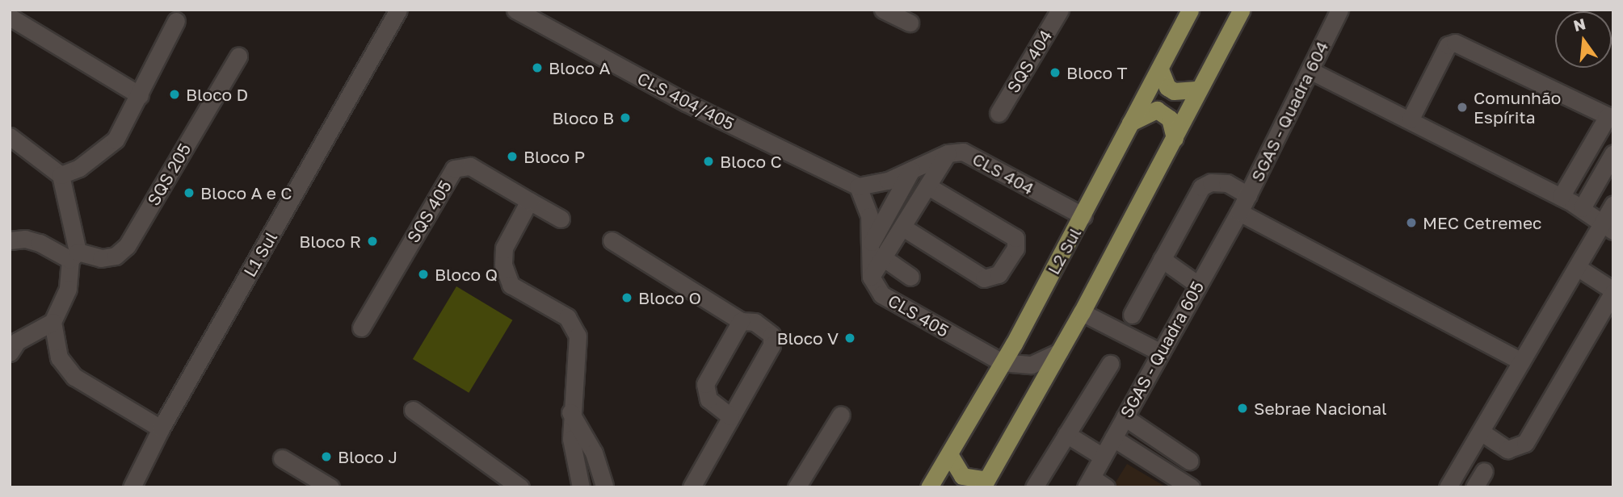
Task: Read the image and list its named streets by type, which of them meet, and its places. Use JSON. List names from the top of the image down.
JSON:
{
  "streets": {
    "main road": ["L2 Sul"],
    "street": [
      "SQS 404",
      "CLS 404/405",
      "SGAS - Quadra 604",
      "CLS 404",
      "SQS 205",
      "SQS 405",
      "L1 Sul",
      "CLS 405",
      "SGAS - Quadra 605"
    ]
  },
  "crossings": [
    ["CLS 404/405", "CLS 404"],
    ["SGAS - Quadra 604", "SGAS - Quadra 605"],
    ["CLS 404", "L2 Sul"],
    ["L2 Sul", "CLS 405"]
  ],
  "places": [
    "Bloco A",
    "Bloco T",
    "Bloco D",
    "Comunhão Espírita",
    "Bloco B",
    "Bloco P",
    "Bloco C",
    "Bloco A e C",
    "MEC Cetremec",
    "Bloco R",
    "Bloco Q",
    "Bloco O",
    "Bloco V",
    "Sebrae Nacional",
    "Bloco J"
  ],
  "north": "top"
}
